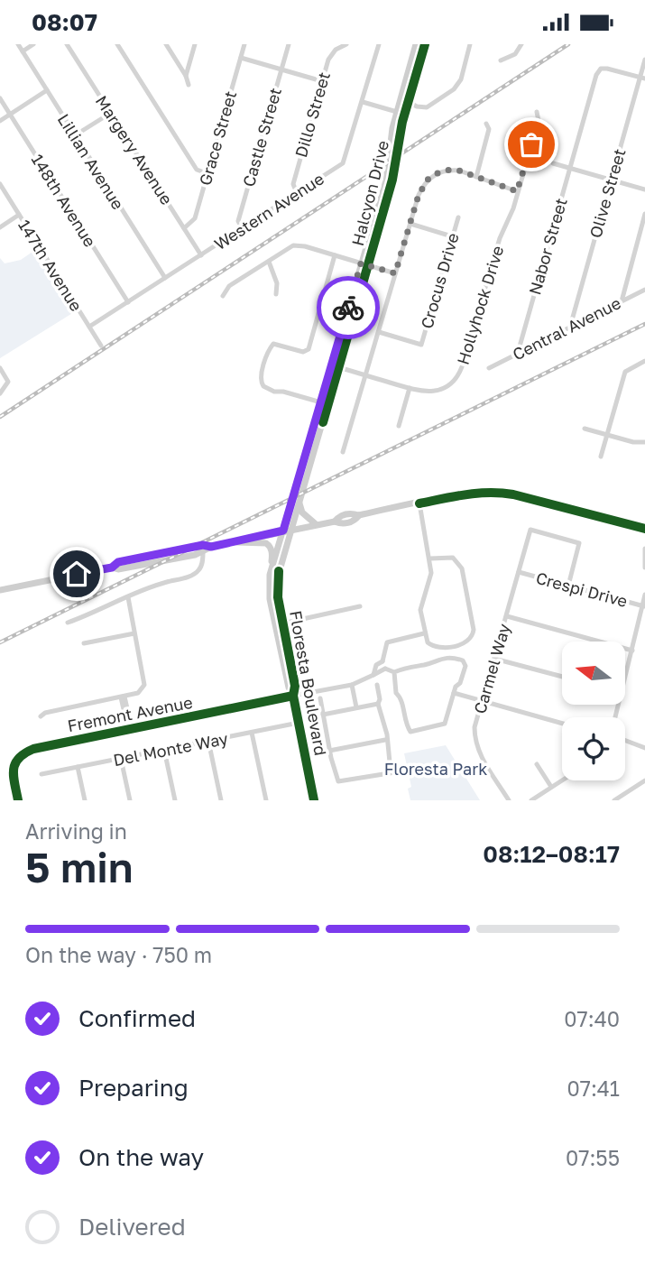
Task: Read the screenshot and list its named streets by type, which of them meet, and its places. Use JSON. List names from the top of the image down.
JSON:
{
  "streets": {
    "main road": ["Halcyon Drive", "Floresta Boulevard", "Fremont Avenue"],
    "street": [
      "Dillo Street",
      "Castle Street",
      "Grace Street",
      "Margery Avenue",
      "Lillian Avenue",
      "Olive Street",
      "148th Avenue",
      "Western Avenue",
      "Nabor Street",
      "147th Avenue",
      "Crocus Drive",
      "Hollyhock Drive",
      "Central Avenue",
      "Crespi Drive",
      "Carmel Way",
      "Del Monte Way"
    ]
  },
  "crossings": [
    ["Dillo Street", "Western Avenue"],
    ["Castle Street", "Western Avenue"],
    ["Grace Street", "Margery Avenue"],
    ["Margery Avenue", "Western Avenue"],
    ["Lillian Avenue", "Western Avenue"],
    ["Halcyon Drive", "Hollyhock Drive"],
    ["Halcyon Drive", "Floresta Boulevard"],
    ["Olive Street", "Nabor Street"],
    ["Olive Street", "Central Avenue"],
    ["148th Avenue", "Western Avenue"],
    ["Western Avenue", "147th Avenue"],
    ["Nabor Street", "Central Avenue"],
    ["Crespi Drive", "Carmel Way"],
    ["Floresta Boulevard", "Fremont Avenue"],
    ["Floresta Boulevard", "Del Monte Way"]
  ],
  "parks": ["Floresta Park"],
  "north": "left",
  "page": {
    "status": "08:07",
    "heading": ["5 min", "Arriving in", "08:12–08:17"],
    "bar": "On the way · 750 m",
    "list": [
      ["Confirmed", "07:40"],
      ["Preparing", "07:41"],
      ["On the way", "07:55"],
      "Delivered"
    ]
  }
}
